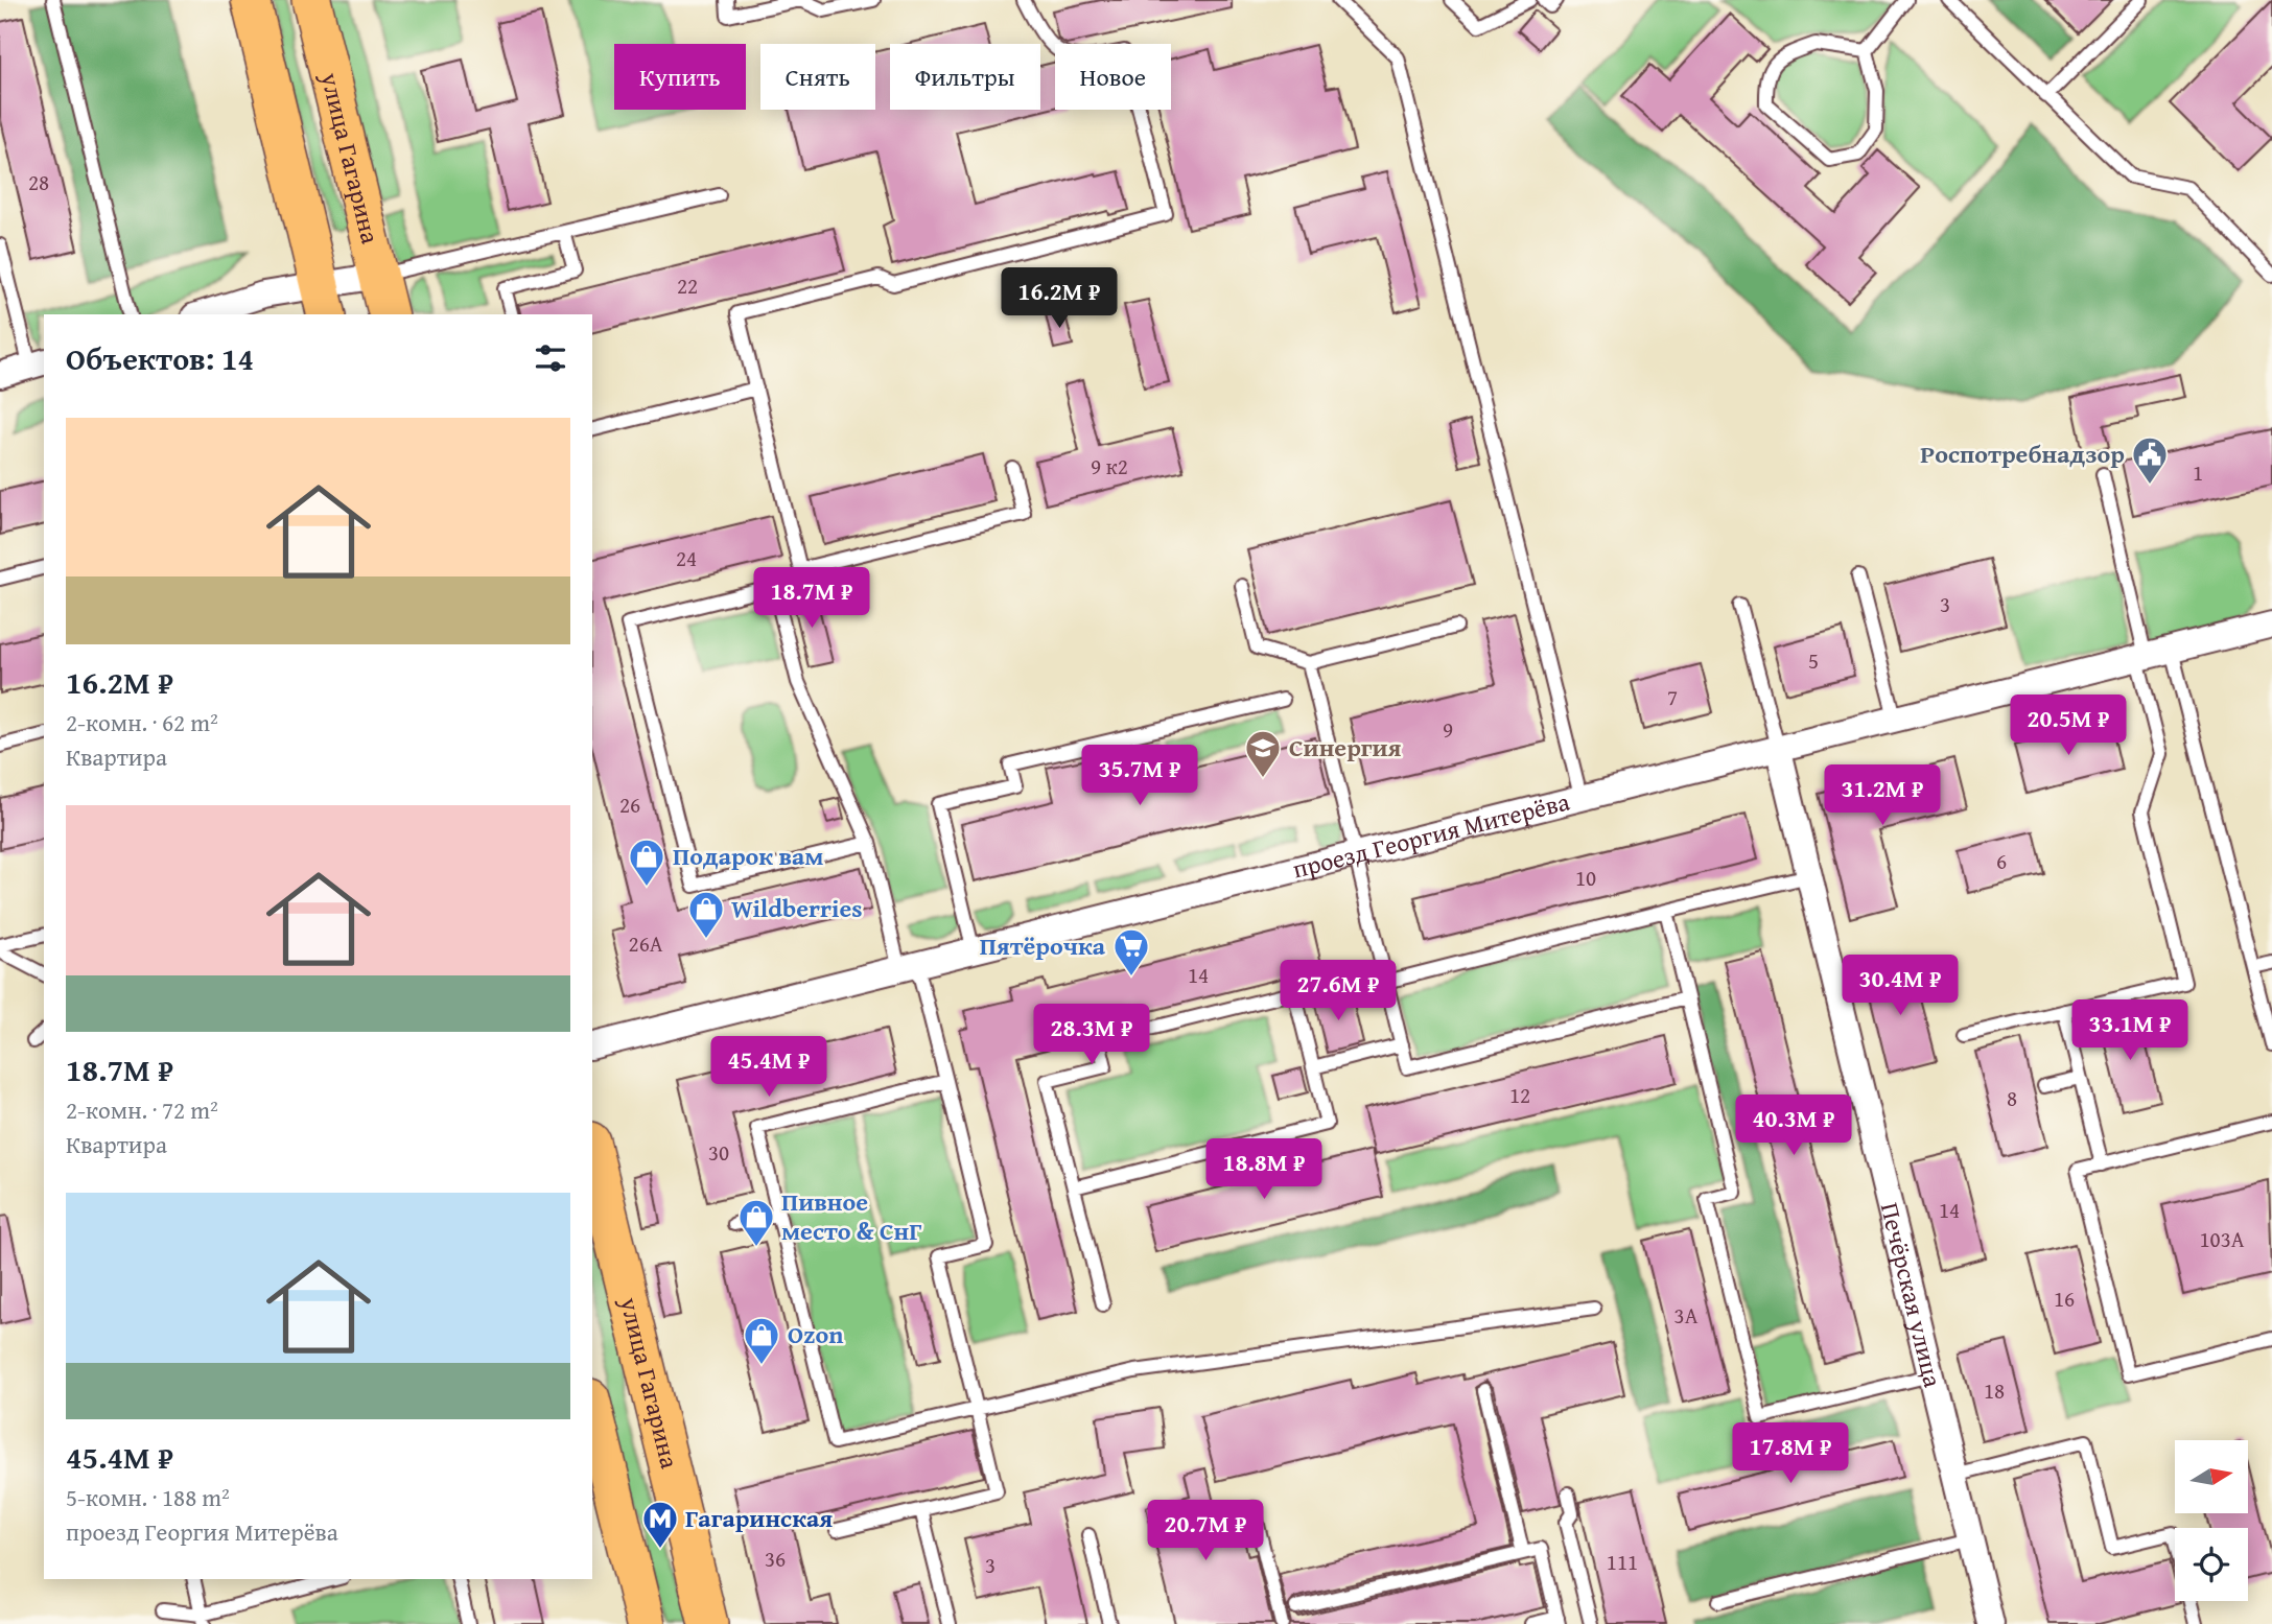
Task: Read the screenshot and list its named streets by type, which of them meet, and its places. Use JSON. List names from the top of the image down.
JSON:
{
  "streets": {
    "main road": ["улица Гагарина"],
    "street": ["проезд Георгия Митерёва", "Печёрская улица"]
  },
  "crossings": [
    ["проезд Георгия Митерёва", "Печёрская улица"]
  ],
  "places": {
    "public building": ["Роспотребнадзор"],
    "school or university": ["Синергия"],
    "shop": [
      "Подарок вам",
      "Wildberries",
      "Пивное место & СнГ",
      "Ozon"
    ],
    "supermarket": ["Пятёрочка"],
    "metro station": ["Гагаринская"]
  },
  "house_numbers": [
    "28",
    "22",
    "9 к2",
    "1",
    "24",
    "3",
    "5",
    "7",
    "9",
    "26",
    "6",
    "10",
    "26А",
    "14",
    "12",
    "8",
    "30",
    "14",
    "103А",
    "16",
    "3А",
    "18",
    "36",
    "111",
    "3"
  ],
  "north": "right",
  "page": {
    "chip": [
      "Купить",
      "Снять",
      "Фильтры",
      "Новое"
    ],
    "price": [
      "16.2M ₽",
      "18.7M ₽",
      "20.5M ₽",
      "35.7M ₽",
      "31.2M ₽",
      "30.4M ₽",
      "27.6M ₽",
      "33.1M ₽",
      "28.3M ₽",
      "45.4M ₽",
      "40.3M ₽",
      "18.8M ₽",
      "17.8M ₽",
      "20.7M ₽"
    ],
    "heading": "Объектов: 14",
    "list": [
      {
        "name": "16.2M ₽",
        "note": "2-комн. · 62 m² · Квартира"
      },
      {
        "name": "18.7M ₽",
        "note": "2-комн. · 72 m² · Квартира"
      },
      {
        "name": "45.4M ₽",
        "note": "5-комн. · 188 m² · проезд Георгия Митерёва"
      }
    ]
  }
}
